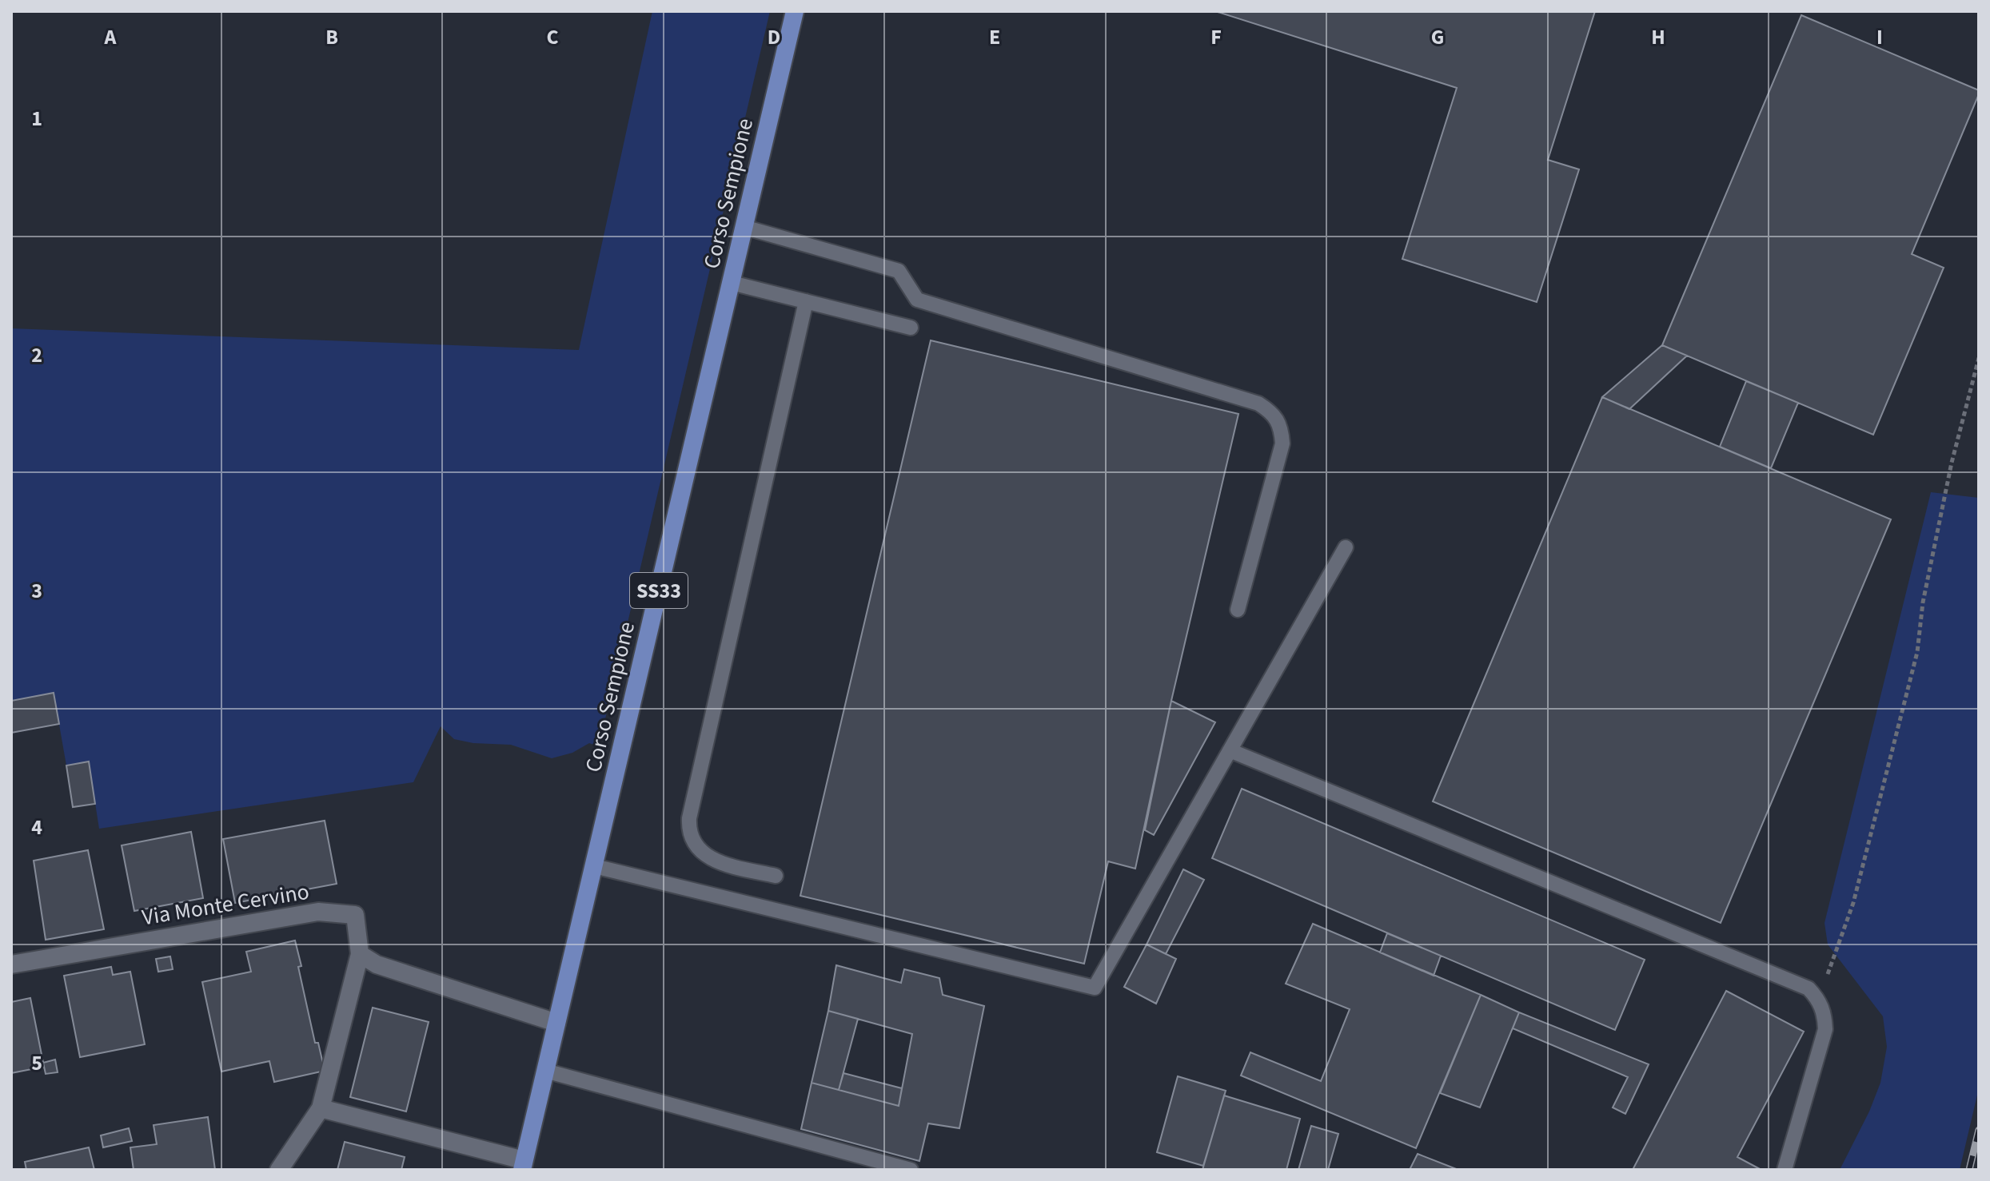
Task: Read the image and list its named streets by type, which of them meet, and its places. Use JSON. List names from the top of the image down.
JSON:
{
  "streets": {
    "main road": ["Corso Sempione", "SS33"],
    "street": ["Via Monte Cervino"]
  },
  "grid": {
    "columns": [
      "A",
      "B",
      "C",
      "D",
      "E",
      "F",
      "G",
      "H",
      "I"
    ],
    "rows": [
      "1",
      "2",
      "3",
      "4",
      "5"
    ]
  }
}
